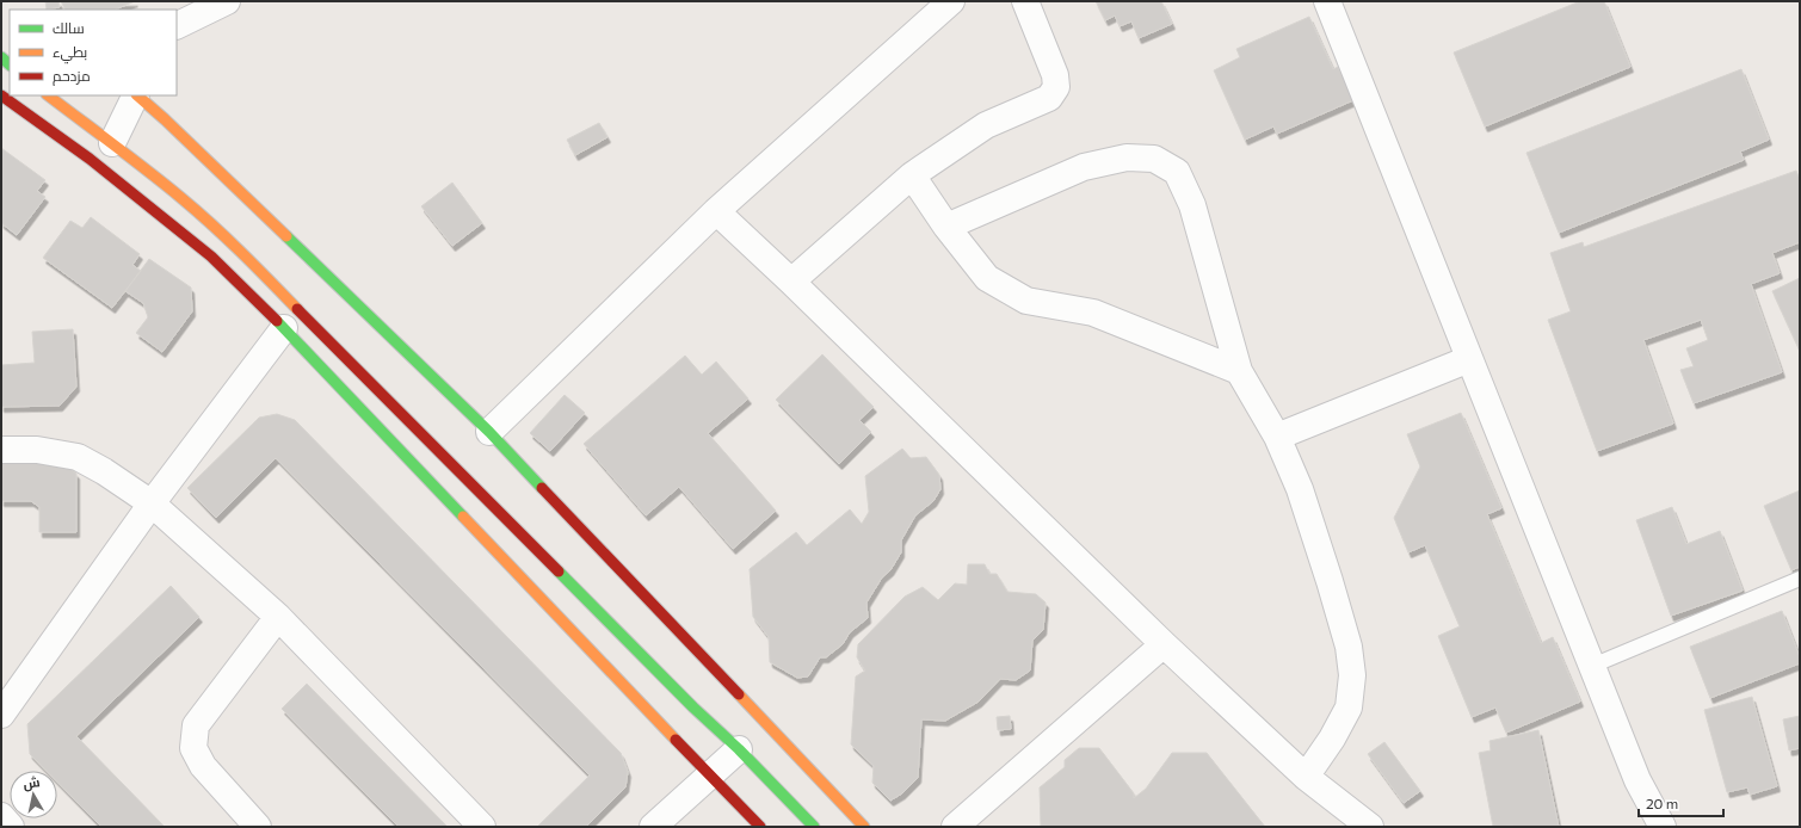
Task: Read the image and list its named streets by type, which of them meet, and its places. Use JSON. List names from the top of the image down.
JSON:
{
  "legend": ["سالك", "بطيء", "مزدحم"],
  "scale_bar": "20 m",
  "north": "top"
}
